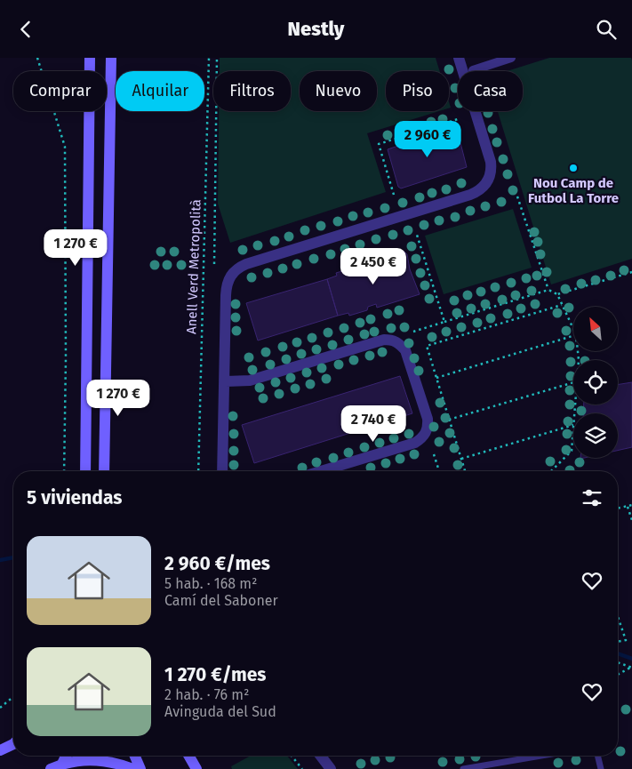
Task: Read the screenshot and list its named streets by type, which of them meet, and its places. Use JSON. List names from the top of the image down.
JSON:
{
  "streets": {
    "path": ["Anell Verd Metropolità"]
  },
  "places": ["Nou Camp de Futbol La Torre"],
  "north": "top left",
  "page": {
    "header": "Nestly",
    "chip": [
      "Comprar",
      "Alquilar",
      "Filtros",
      "Nuevo",
      "Piso",
      "Casa"
    ],
    "price": [
      "2 960 €",
      "1 270 €",
      "2 450 €",
      "1 270 €",
      "2 740 €"
    ],
    "heading": "5 viviendas",
    "list": [
      {
        "name": "2 960 €/mes",
        "note": "5 hab. · 168 m² · Camí del Saboner"
      },
      {
        "name": "1 270 €/mes",
        "note": "2 hab. · 76 m² · Avinguda del Sud"
      }
    ]
  }
}
